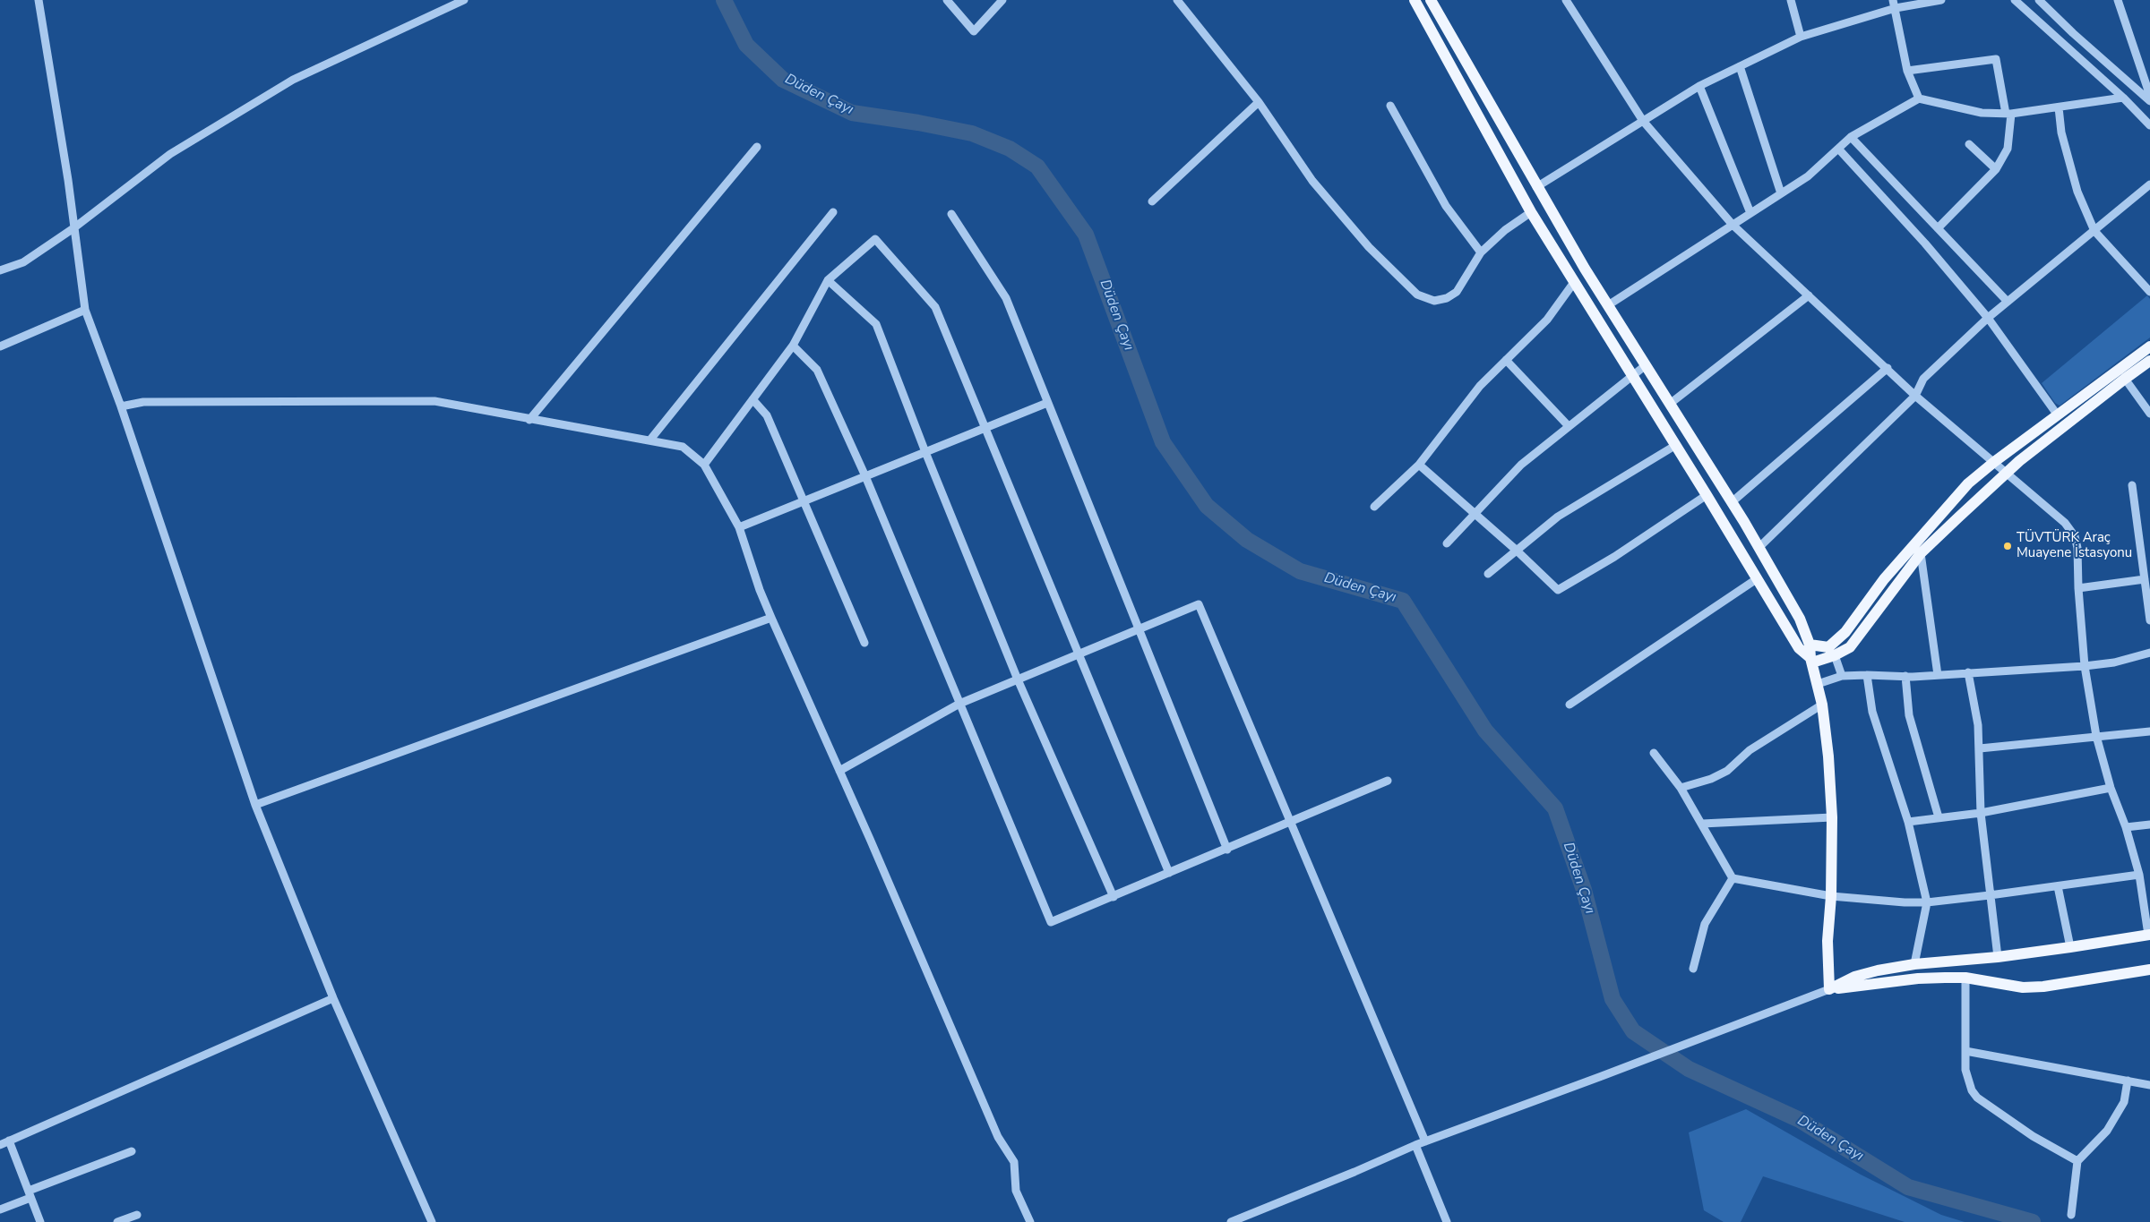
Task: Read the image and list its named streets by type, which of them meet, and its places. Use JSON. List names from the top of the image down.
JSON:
{
  "water": ["Düden Çayı"],
  "places": ["TÜVTÜRK Araç Muayene İstasyonu"]
}
